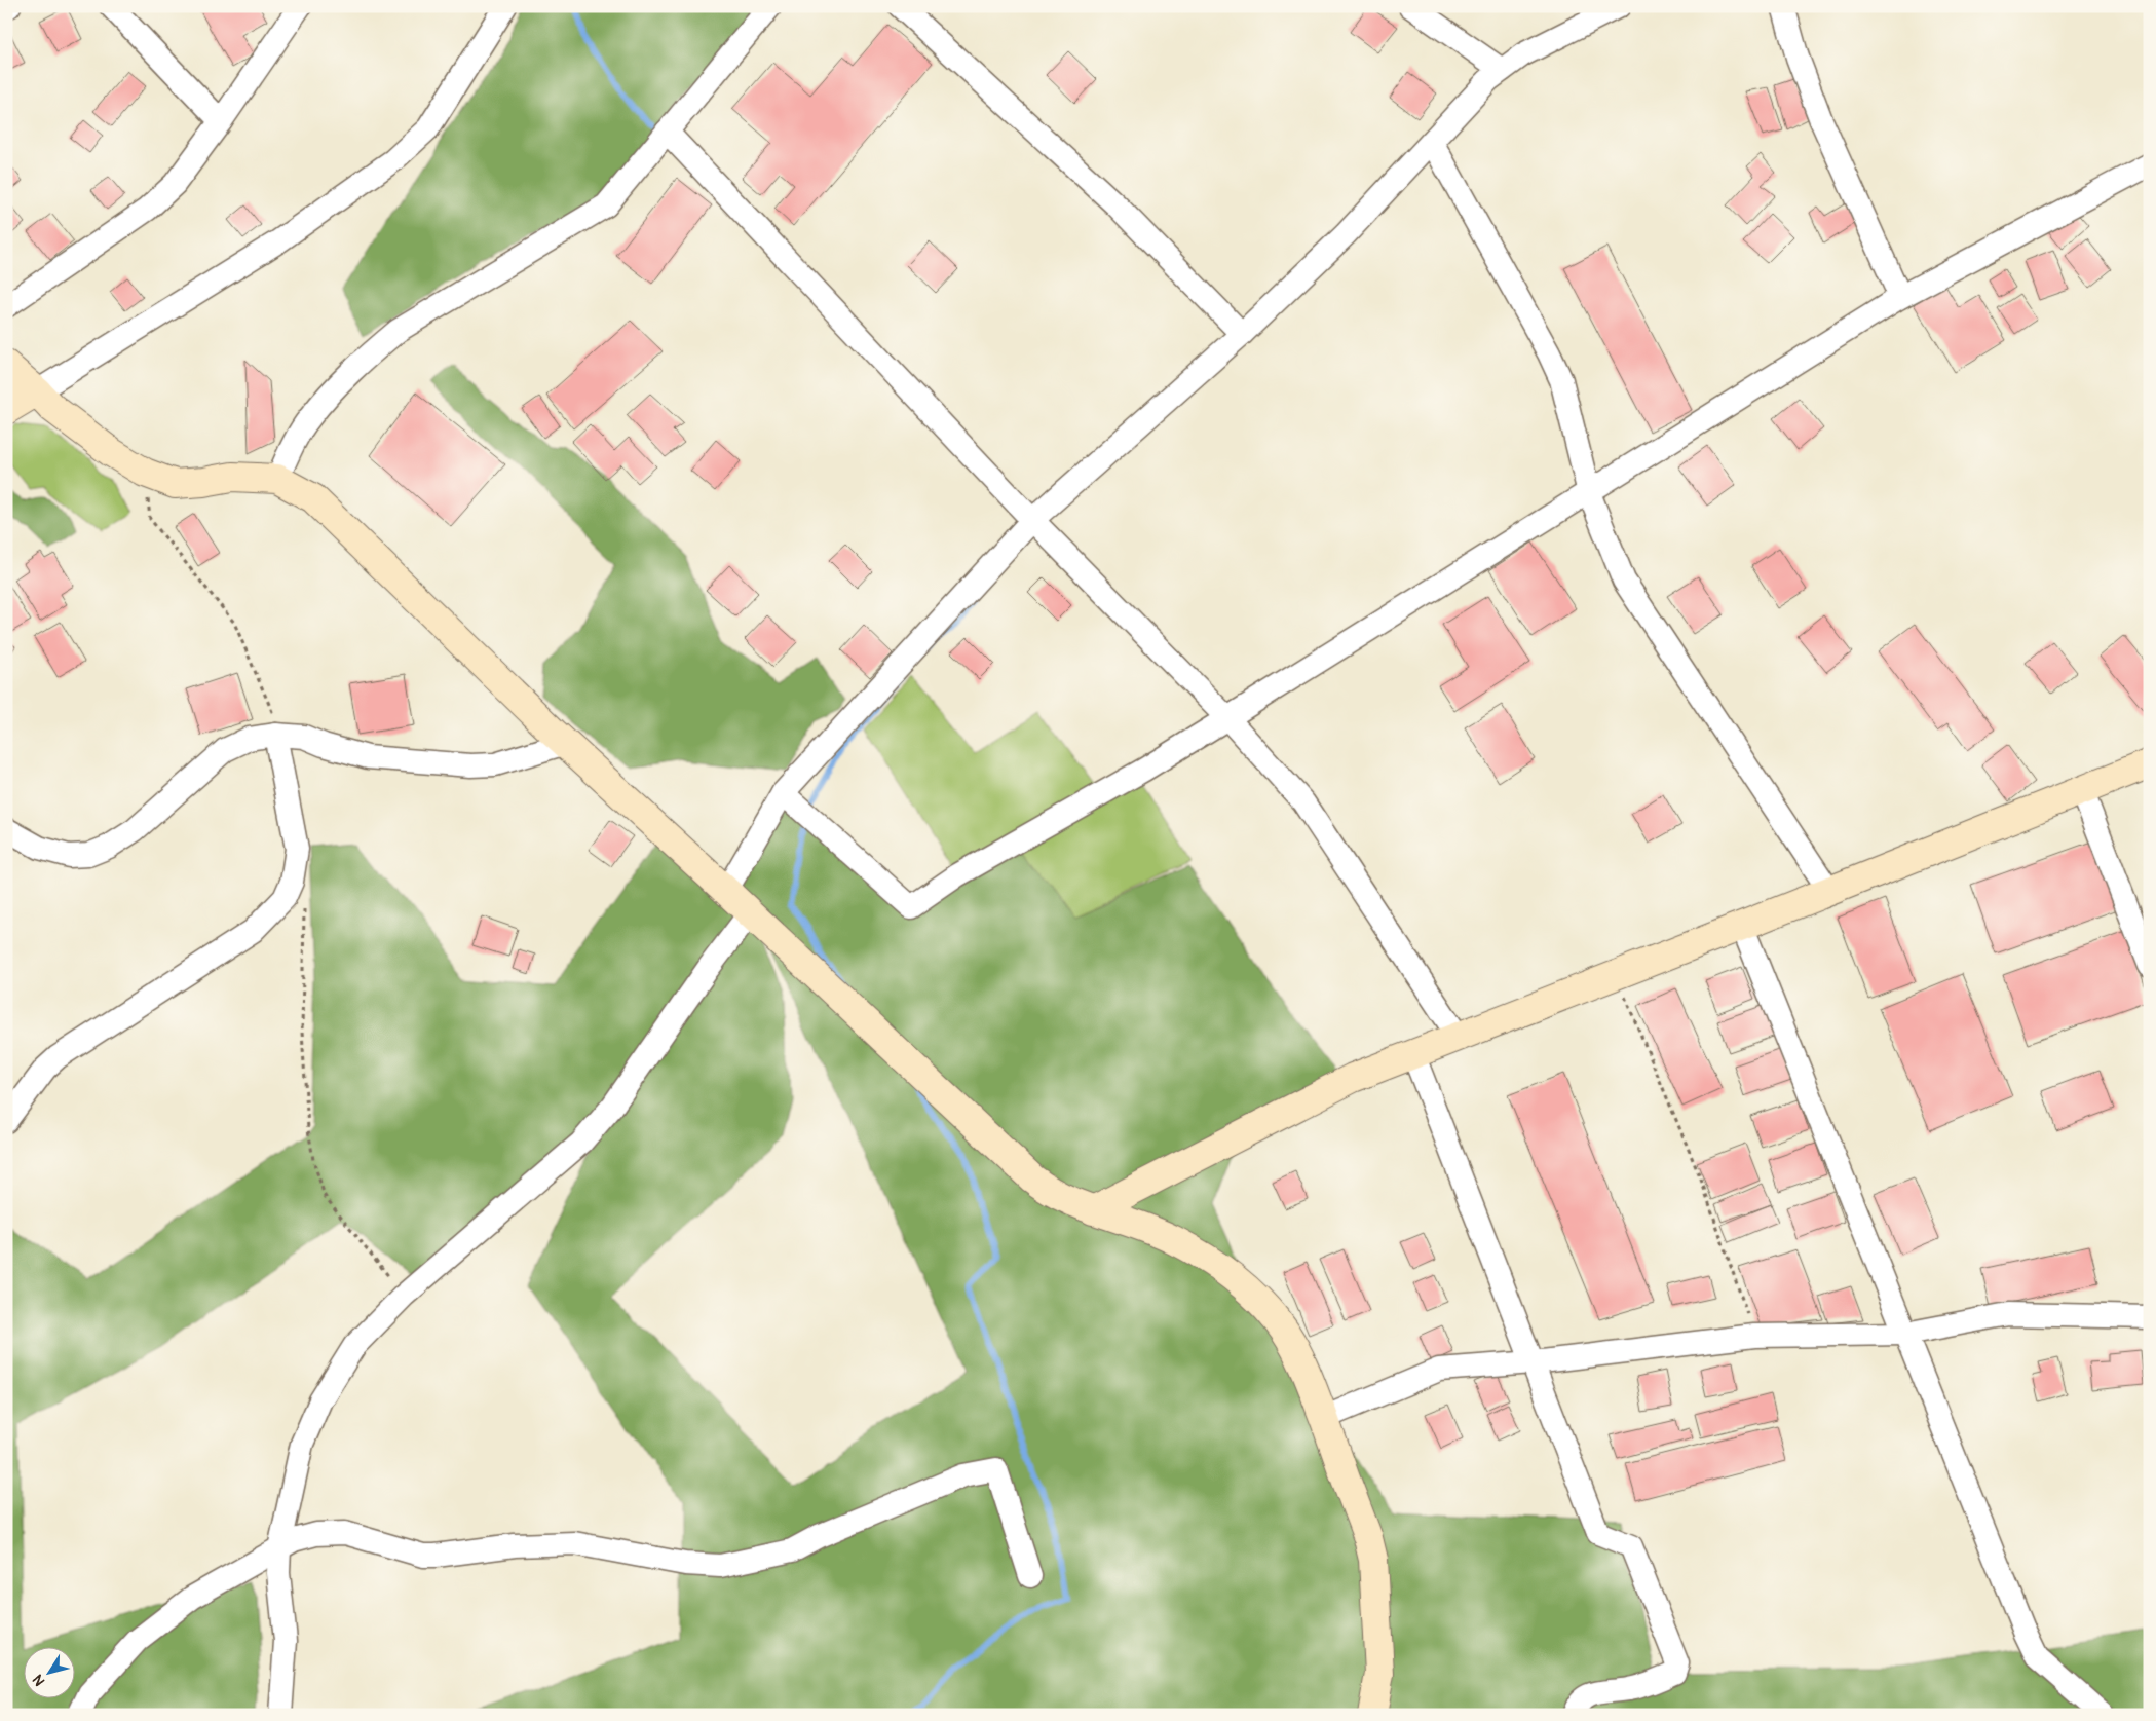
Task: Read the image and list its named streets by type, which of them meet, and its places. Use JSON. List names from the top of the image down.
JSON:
{
  "north": "bottom left"
}
